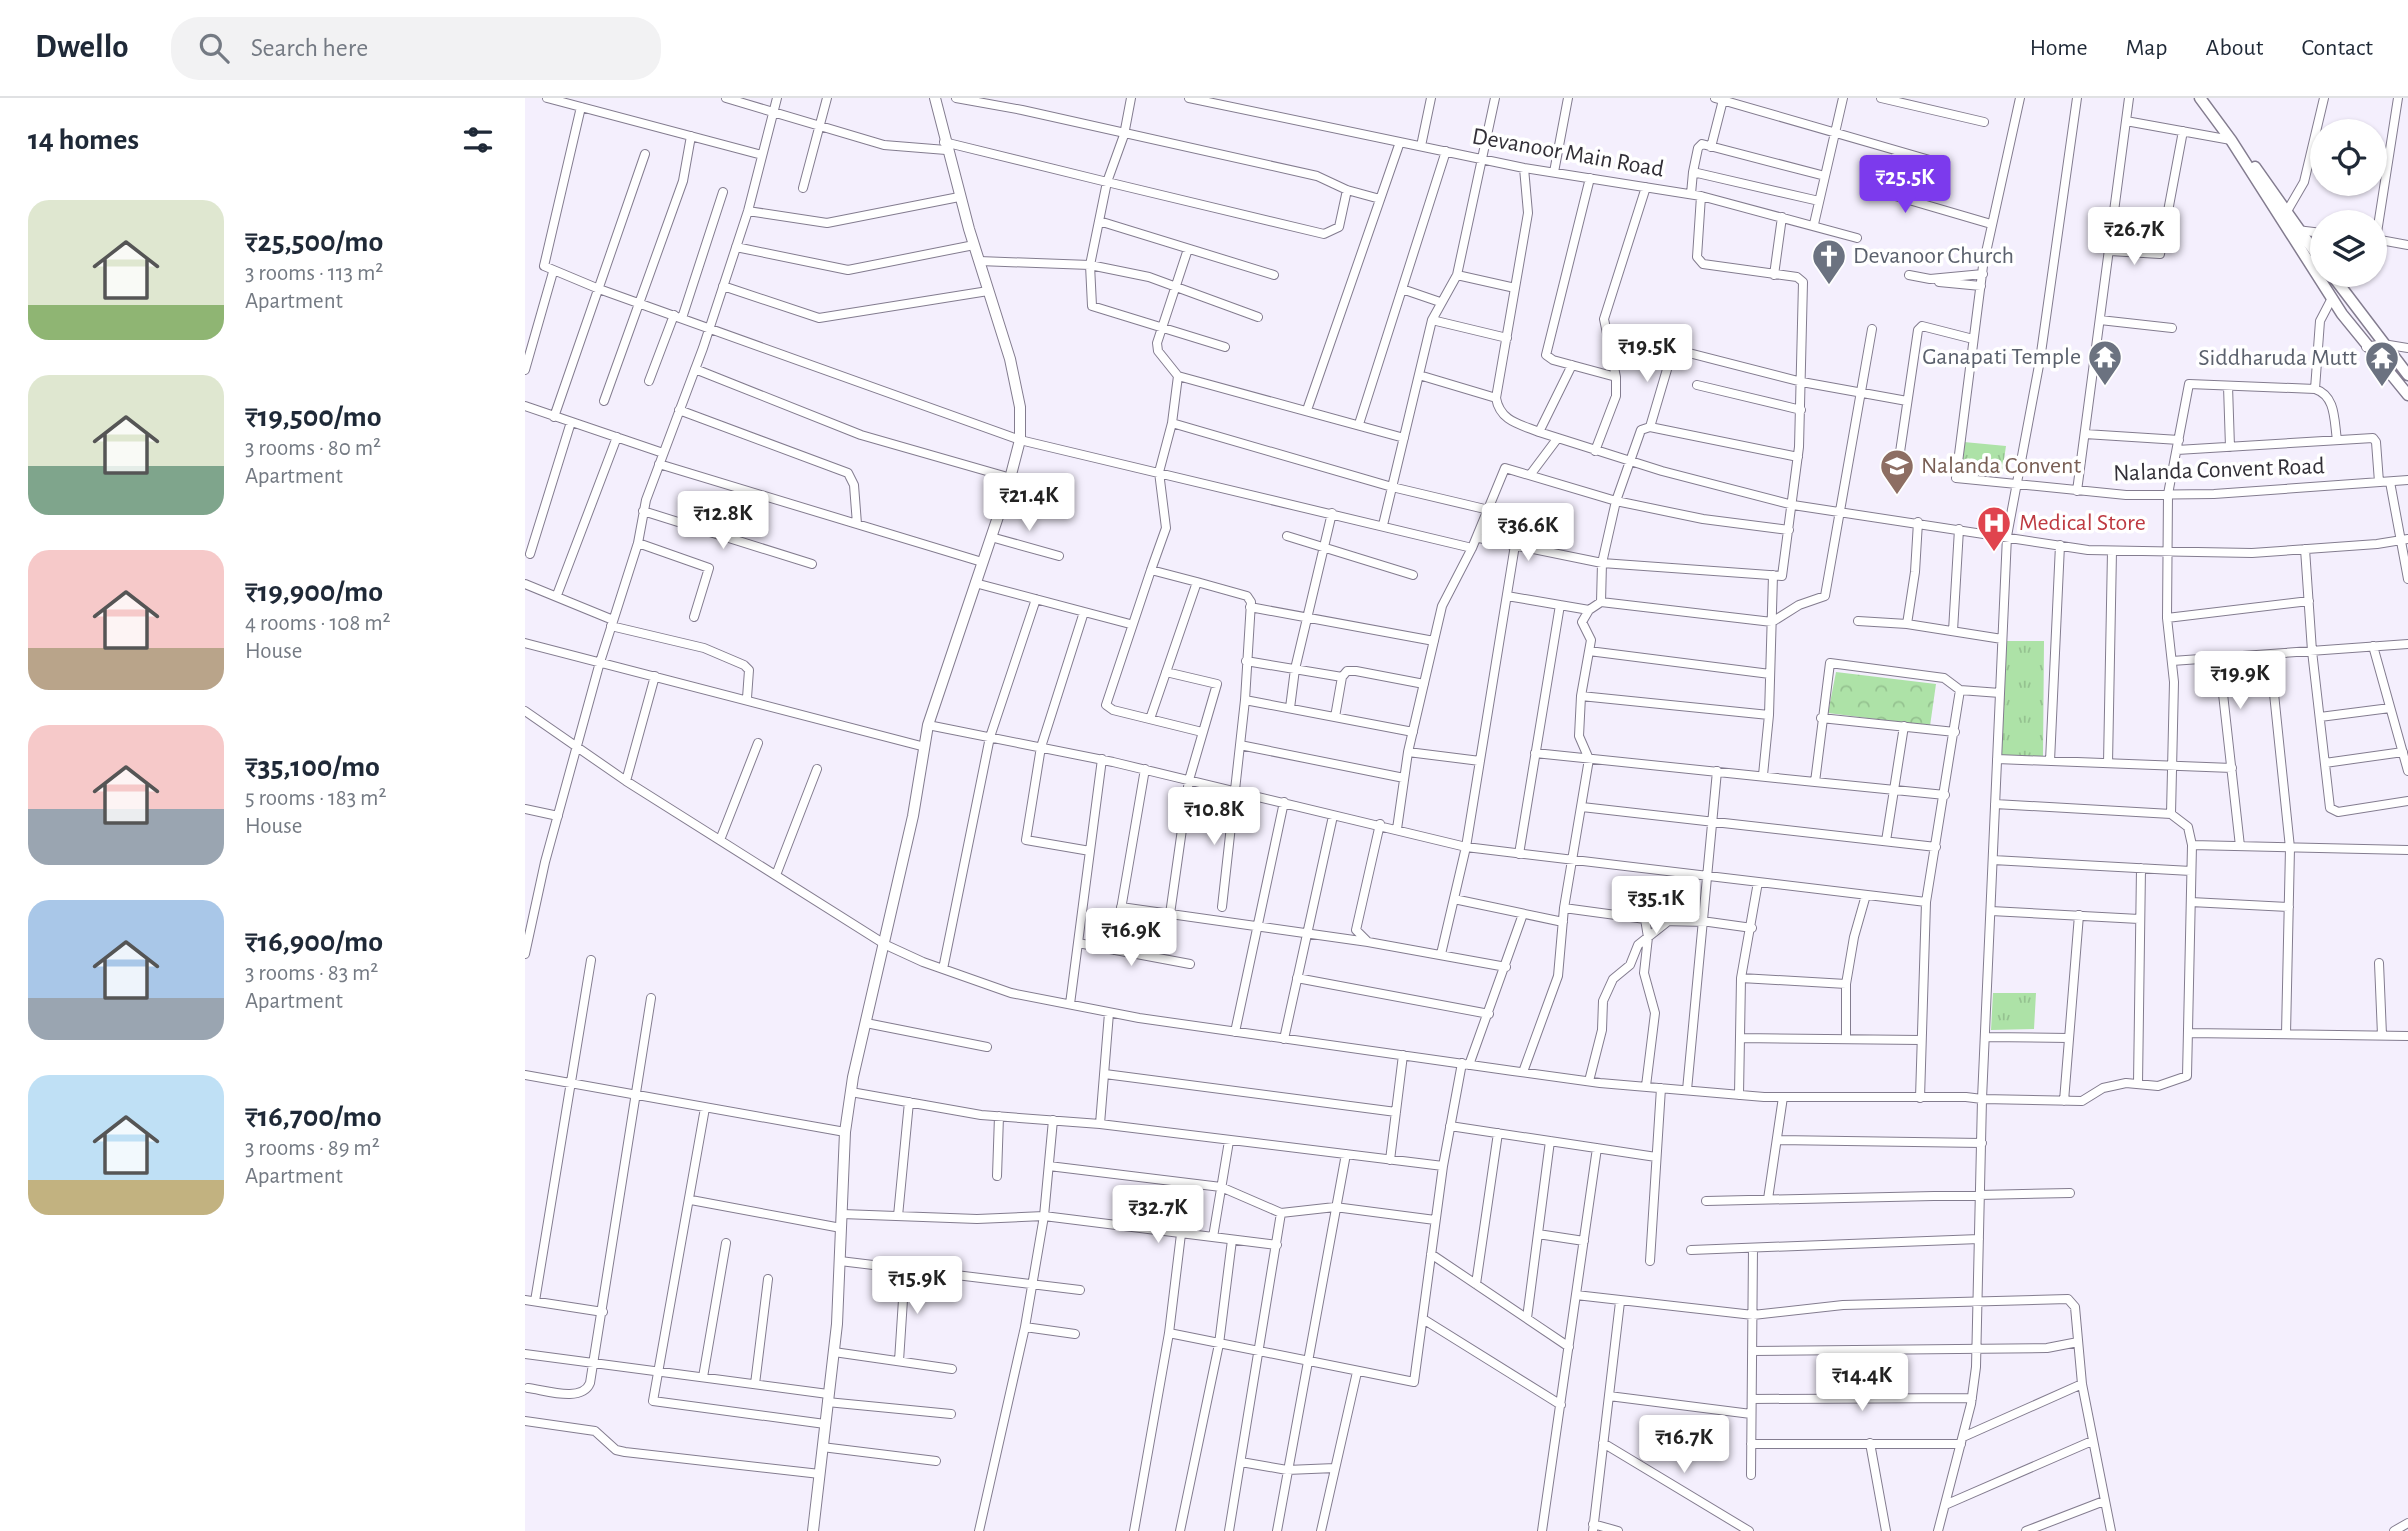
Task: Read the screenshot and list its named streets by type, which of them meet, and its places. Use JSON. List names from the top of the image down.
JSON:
{
  "streets": {
    "street": ["Devanoor Main Road", "Nalanda Convent Road"]
  },
  "places": {
    "church": ["Devanoor Church"],
    "temple": ["Ganapati Temple", "Siddharuda Mutt"],
    "school or university": ["Nalanda Convent"],
    "hospital": ["Medical Store"]
  },
  "page": {
    "header": "Dwello",
    "search": "Search here",
    "nav": [
      "Home",
      "Map",
      "About",
      "Contact"
    ],
    "heading": "14 homes",
    "price": [
      "₹25.5K",
      "₹26.7K",
      "₹19.5K",
      "₹21.4K",
      "₹12.8K",
      "₹36.6K",
      "₹19.9K",
      "₹10.8K",
      "₹35.1K",
      "₹16.9K",
      "₹32.7K",
      "₹15.9K",
      "₹14.4K",
      "₹16.7K"
    ],
    "list": [
      {
        "name": "₹25,500/mo",
        "note": "3 rooms · 113 m² · Apartment"
      },
      {
        "name": "₹19,500/mo",
        "note": "3 rooms · 80 m² · Apartment"
      },
      {
        "name": "₹19,900/mo",
        "note": "4 rooms · 108 m² · House"
      },
      {
        "name": "₹35,100/mo",
        "note": "5 rooms · 183 m² · House"
      },
      {
        "name": "₹16,900/mo",
        "note": "3 rooms · 83 m² · Apartment"
      },
      {
        "name": "₹16,700/mo",
        "note": "3 rooms · 89 m² · Apartment"
      }
    ]
  }
}
